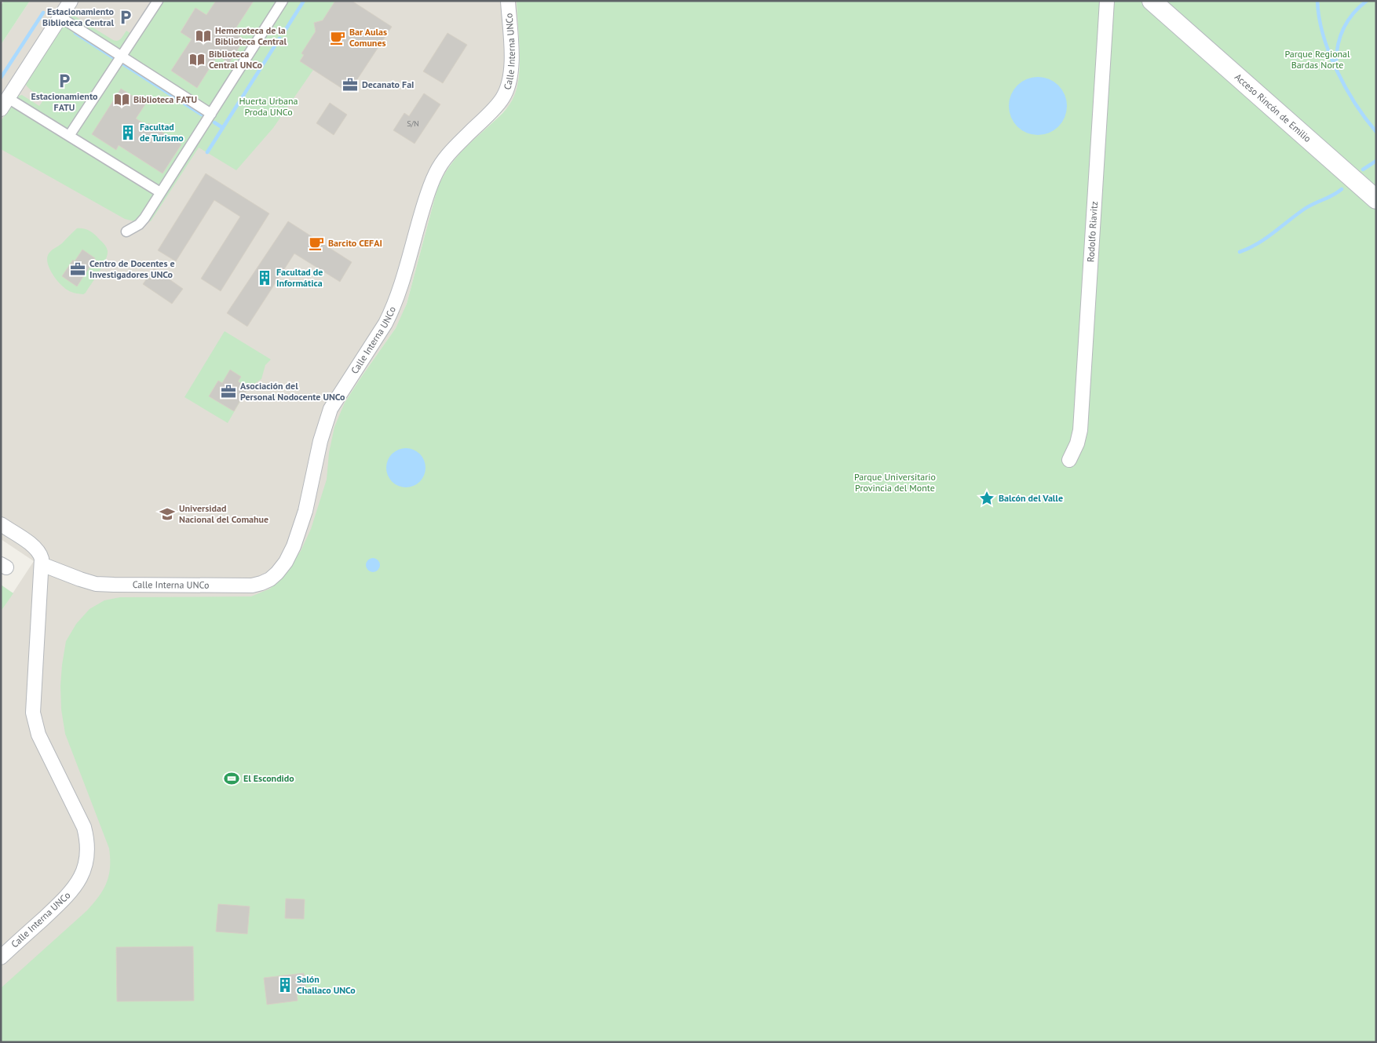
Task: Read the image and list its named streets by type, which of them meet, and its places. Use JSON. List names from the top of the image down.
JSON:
{
  "streets": {
    "main road": ["Acceso Rincón de Emilio"],
    "street": ["Calle Interna UNCo", "Rodolfo Riavitz"]
  },
  "parks": ["Parque Regional Bardas Norte", "Huerta Urbana Proda UNCo", "Parque Universitario Provincia del Monte"],
  "places": {
    "parking": ["Estacionamiento Biblioteca Central", "Estacionamiento FATU"],
    "library": ["Hemeroteca de la Biblioteca Central", "Biblioteca Central UNCo", "Biblioteca FATU"],
    "cafe": ["Bar Aulas Comunes", "Barcito CEFAI"],
    "office": ["Decanato FaI", "Centro de Docentes e Investigadores UNCo", "Asociación del Personal Nodocente UNCo"],
    "building": ["Facultad de Turismo", "Facultad de Informática", "Salón Challaco UNCo"],
    "place": ["Balcón del Valle"],
    "school or university": ["Universidad Nacional del Comahue"],
    "sports": ["El Escondido"]
  },
  "house_numbers": ["S/N"]
}
